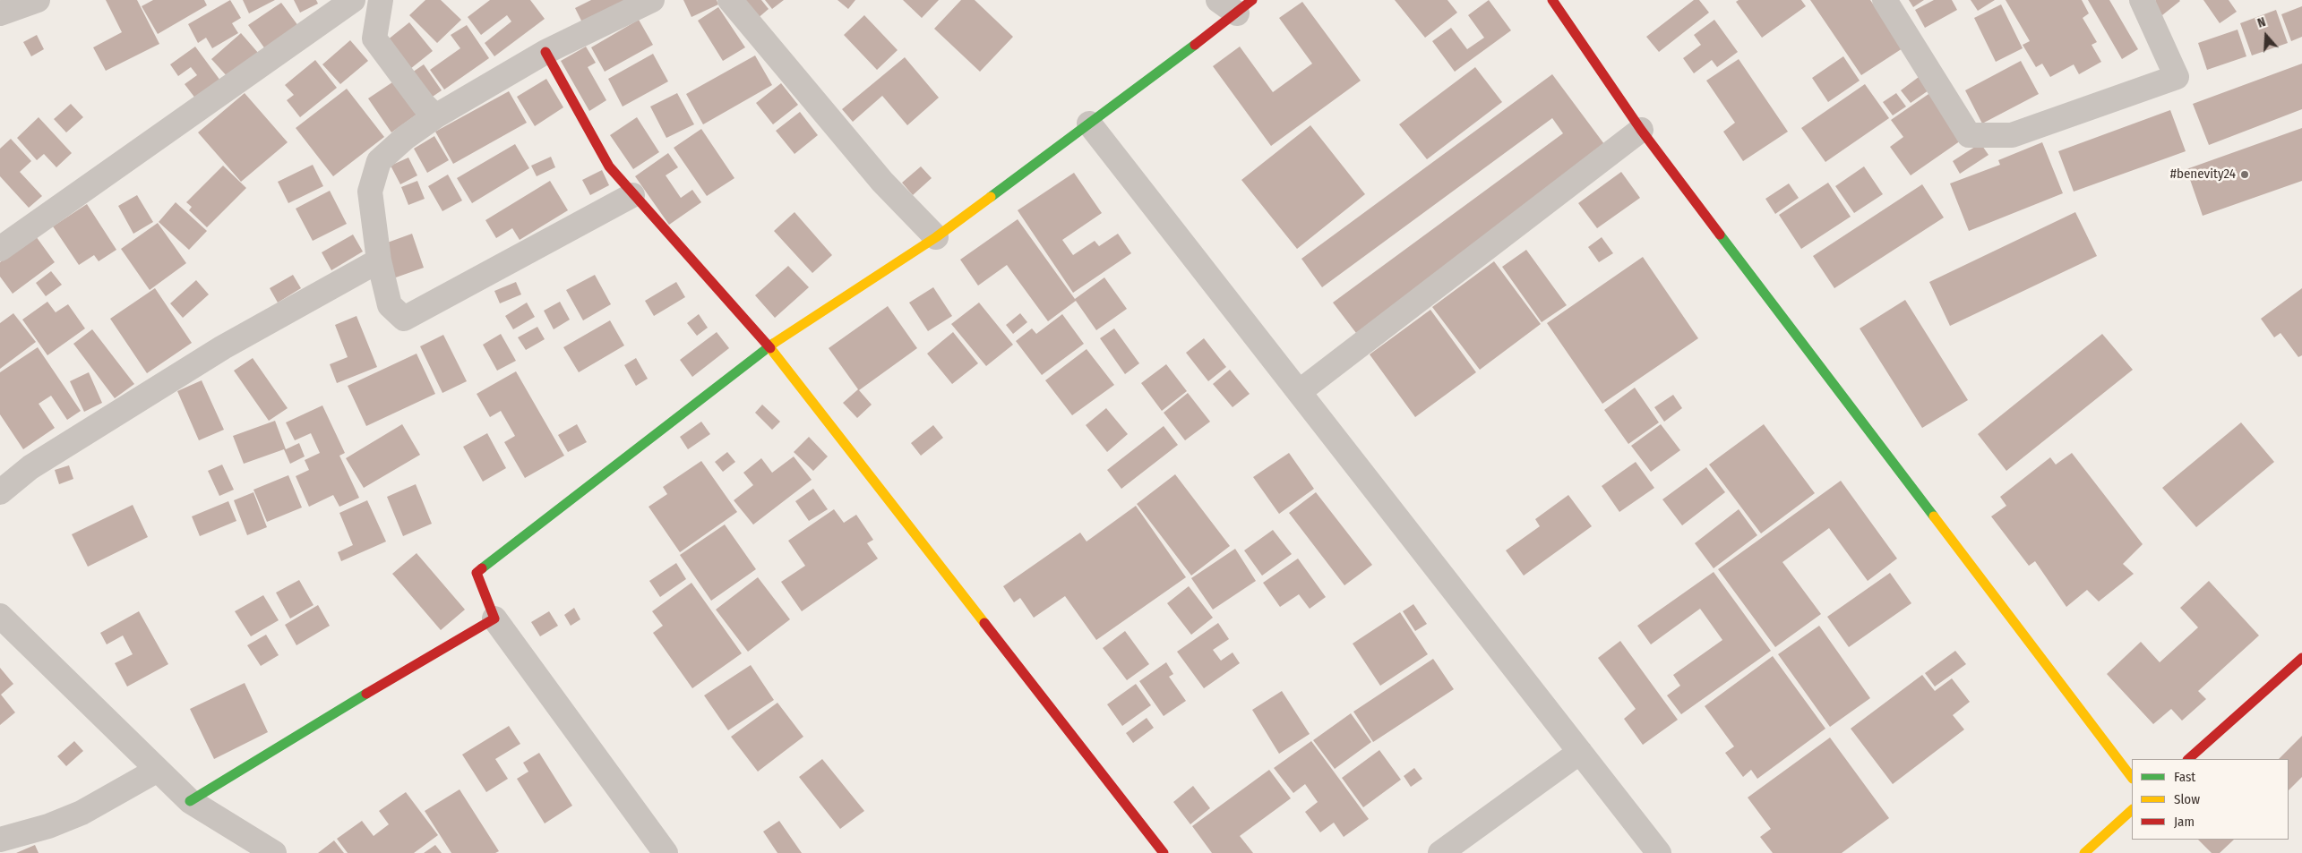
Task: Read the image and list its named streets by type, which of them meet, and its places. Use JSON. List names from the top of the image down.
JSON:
{
  "places": ["#benevity24"],
  "legend": ["Fast", "Slow", "Jam"],
  "north": "top"
}
